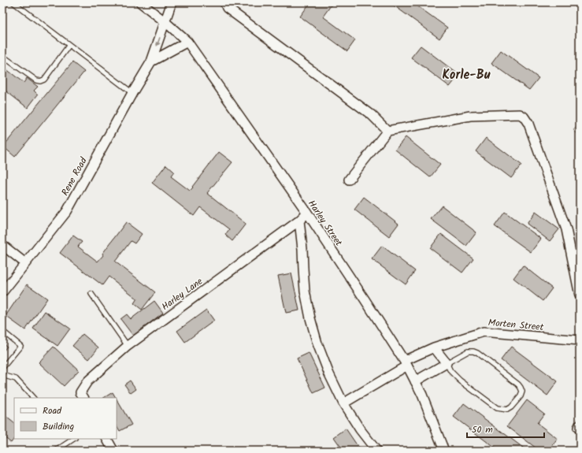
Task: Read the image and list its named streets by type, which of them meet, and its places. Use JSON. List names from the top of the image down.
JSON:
{
  "streets": {
    "street": [
      "Rene Road",
      "Harley Street",
      "Harley Lane",
      "Morten Street"
    ]
  },
  "crossings": [
    ["Rene Road", "Harley Street"],
    ["Harley Street", "Harley Lane"],
    ["Harley Street", "Morten Street"]
  ],
  "districts": ["Korle-Bu"],
  "legend": ["Road", "Building"],
  "scale_bar": "50 m"
}
